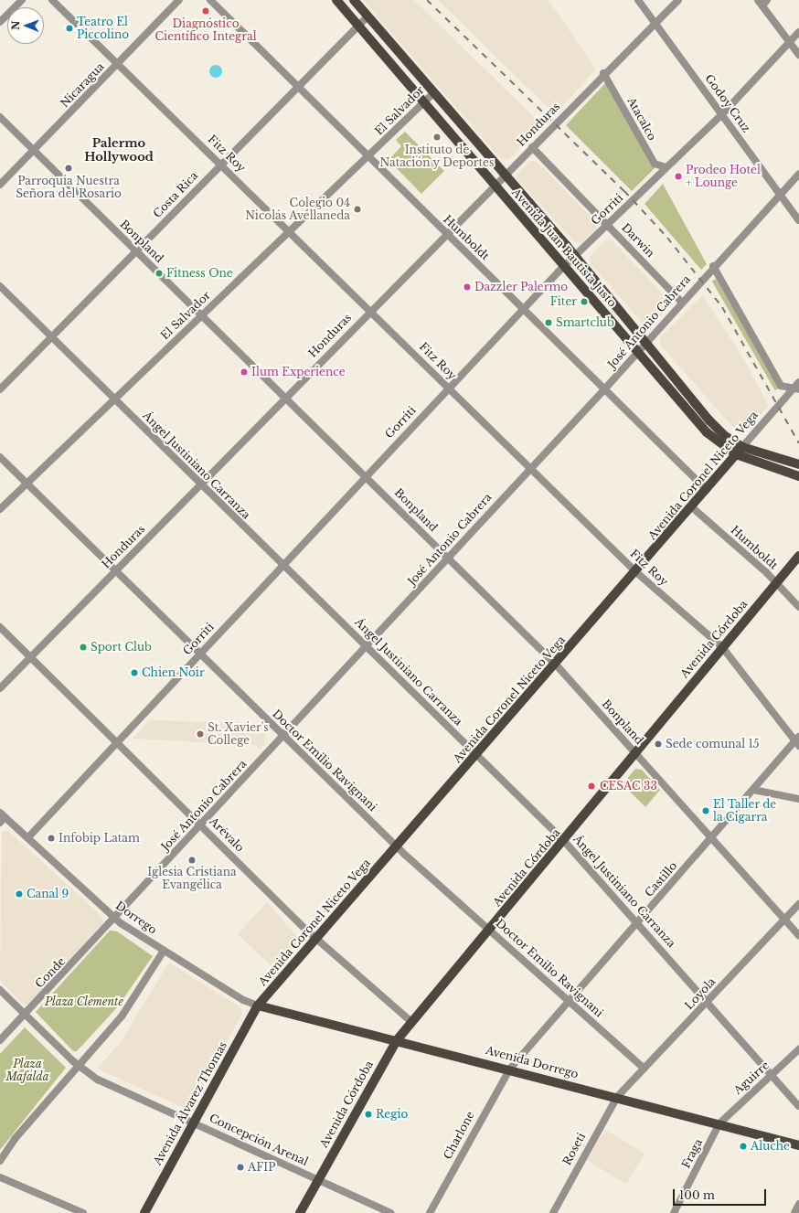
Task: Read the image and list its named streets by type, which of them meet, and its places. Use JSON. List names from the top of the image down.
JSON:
{
  "streets": {
    "main road": [
      "Avenida Juan Bautista Justo",
      "Avenida Coronel Niceto Vega",
      "Avenida Córdoba",
      "Avenida Dorrego",
      "Avenida Álvarez Thomas"
    ],
    "street": [
      "Nicaragua",
      "Godoy Cruz",
      "El Salvador",
      "Atacalco",
      "Honduras",
      "Fitz Roy",
      "Costa Rica",
      "Gorriti",
      "Humboldt",
      "Darwin",
      "Bonpland",
      "José Antonio Cabrera",
      "Ángel Justiniano Carranza",
      "Doctor Emilio Ravignani",
      "Arévalo",
      "Castillo",
      "Dorrego",
      "Conde",
      "Loyola",
      "Aguirre",
      "Charlone",
      "Concepción Arenal",
      "Roseti",
      "Fraga"
    ]
  },
  "crossings": [
    ["Nicaragua", "Fitz Roy"],
    ["Nicaragua", "Bonpland"],
    ["Godoy Cruz", "Honduras"],
    ["Godoy Cruz", "Gorriti"],
    ["Godoy Cruz", "José Antonio Cabrera"],
    ["El Salvador", "Fitz Roy"],
    ["El Salvador", "Humboldt"],
    ["El Salvador", "Bonpland"],
    ["El Salvador", "Avenida Juan Bautista Justo"],
    ["El Salvador", "Ángel Justiniano Carranza"],
    ["El Salvador", "Doctor Emilio Ravignani"],
    ["Atacalco", "Honduras"],
    ["Atacalco", "Gorriti"],
    ["Honduras", "Fitz Roy"],
    ["Honduras", "Humboldt"],
    ["Honduras", "Darwin"],
    ["Honduras", "Bonpland"],
    ["Honduras", "Avenida Juan Bautista Justo"],
    ["Honduras", "Ángel Justiniano Carranza"],
    ["Honduras", "Doctor Emilio Ravignani"],
    ["Honduras", "Arévalo"],
    ["Fitz Roy", "Costa Rica"],
    ["Fitz Roy", "Gorriti"],
    ["Fitz Roy", "José Antonio Cabrera"],
    ["Fitz Roy", "Avenida Coronel Niceto Vega"],
    ["Fitz Roy", "Avenida Córdoba"],
    ["Fitz Roy", "Castillo"],
    ["Costa Rica", "Humboldt"],
    ["Costa Rica", "Bonpland"],
    ["Costa Rica", "Avenida Juan Bautista Justo"],
    ["Costa Rica", "Ángel Justiniano Carranza"],
    ["Gorriti", "Humboldt"],
    ["Gorriti", "Darwin"],
    ["Gorriti", "Bonpland"],
    ["Gorriti", "Avenida Juan Bautista Justo"],
    ["Gorriti", "Ángel Justiniano Carranza"],
    ["Gorriti", "Doctor Emilio Ravignani"],
    ["Gorriti", "Arévalo"],
    ["Gorriti", "Dorrego"],
    ["Humboldt", "José Antonio Cabrera"],
    ["Humboldt", "Avenida Coronel Niceto Vega"],
    ["Humboldt", "Avenida Córdoba"],
    ["Darwin", "José Antonio Cabrera"],
    ["Bonpland", "José Antonio Cabrera"],
    ["Bonpland", "Avenida Coronel Niceto Vega"],
    ["Bonpland", "Avenida Córdoba"],
    ["Bonpland", "Castillo"],
    ["Bonpland", "Loyola"],
    ["Avenida Juan Bautista Justo", "José Antonio Cabrera"],
    ["Avenida Juan Bautista Justo", "Avenida Coronel Niceto Vega"],
    ["José Antonio Cabrera", "Ángel Justiniano Carranza"],
    ["José Antonio Cabrera", "Doctor Emilio Ravignani"],
    ["José Antonio Cabrera", "Arévalo"],
    ["José Antonio Cabrera", "Dorrego"],
    ["José Antonio Cabrera", "Conde"],
    ["Ángel Justiniano Carranza", "Avenida Coronel Niceto Vega"],
    ["Ángel Justiniano Carranza", "Avenida Córdoba"],
    ["Ángel Justiniano Carranza", "Castillo"],
    ["Ángel Justiniano Carranza", "Loyola"],
    ["Ángel Justiniano Carranza", "Aguirre"],
    ["Avenida Coronel Niceto Vega", "Doctor Emilio Ravignani"],
    ["Avenida Coronel Niceto Vega", "Arévalo"],
    ["Avenida Coronel Niceto Vega", "Dorrego"],
    ["Avenida Coronel Niceto Vega", "Avenida Dorrego"],
    ["Avenida Coronel Niceto Vega", "Avenida Álvarez Thomas"],
    ["Avenida Córdoba", "Doctor Emilio Ravignani"],
    ["Avenida Córdoba", "Arévalo"],
    ["Avenida Córdoba", "Avenida Dorrego"],
    ["Avenida Córdoba", "Concepción Arenal"],
    ["Doctor Emilio Ravignani", "Castillo"],
    ["Doctor Emilio Ravignani", "Loyola"],
    ["Castillo", "Avenida Dorrego"],
    ["Castillo", "Charlone"],
    ["Dorrego", "Conde"],
    ["Dorrego", "Avenida Dorrego"],
    ["Dorrego", "Avenida Álvarez Thomas"],
    ["Conde", "Concepción Arenal"],
    ["Loyola", "Avenida Dorrego"],
    ["Loyola", "Roseti"],
    ["Avenida Dorrego", "Aguirre"],
    ["Avenida Dorrego", "Avenida Álvarez Thomas"],
    ["Avenida Dorrego", "Charlone"],
    ["Avenida Dorrego", "Roseti"],
    ["Avenida Dorrego", "Fraga"],
    ["Aguirre", "Fraga"],
    ["Avenida Álvarez Thomas", "Concepción Arenal"]
  ],
  "districts": ["Palermo Hollywood"],
  "parks": ["Plaza Clemente", "Plaza Mafalda"],
  "places": [
    "Diagnóstico Científico Integral",
    "Teatro El Piccolino",
    "Instituto de Natación y Deportes",
    "Parroquia Nuestra Señora del Rosario",
    "Prodeo Hotel + Lounge",
    "Colegio 04 Nicolás Avellaneda",
    "Fitness One",
    "Dazzler Palermo",
    "Fiter",
    "Smartclub",
    "Ilum Experience",
    "Sport Club",
    "Chien Noir",
    "St. Xavier's College",
    "Sede comunal 15",
    "CESAC 33",
    "El Taller de la Cigarra",
    "Infobip Latam",
    "Iglesia Cristiana Evangélica",
    "Canal 9",
    "Regio",
    "Aluche",
    "AFIP"
  ],
  "scale_bar": "100 m",
  "north": "left"
}
